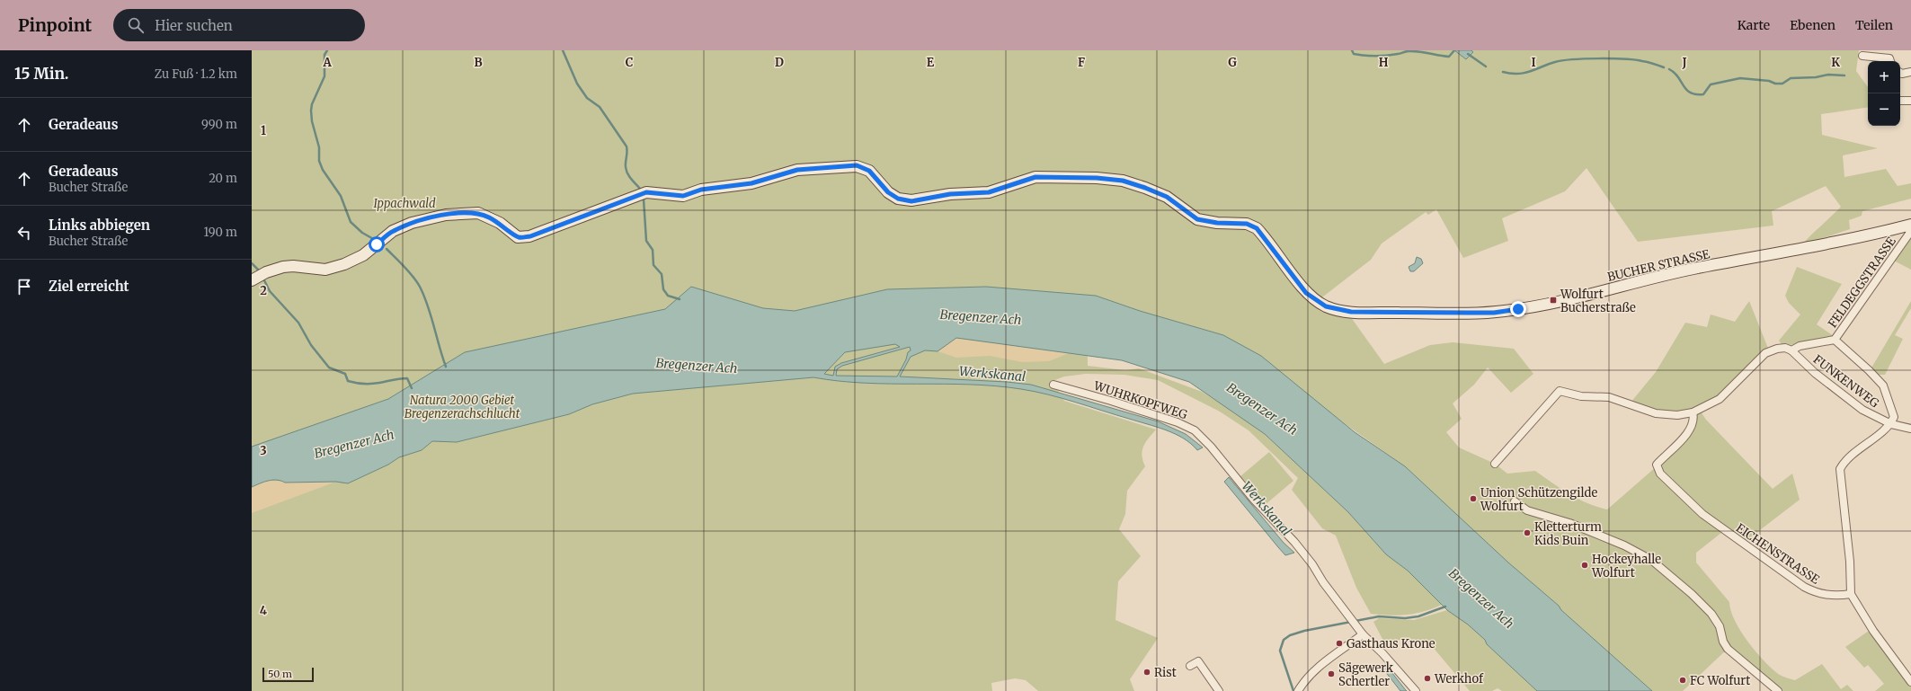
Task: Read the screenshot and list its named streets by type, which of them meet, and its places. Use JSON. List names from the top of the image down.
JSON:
{
  "streets": {
    "street": [
      "BUCHER STRASSE",
      "FELDEGGSTRASSE",
      "FUNKENWEG",
      "WUHRKOPFWEG",
      "EICHENSTRASSE"
    ]
  },
  "crossings": [
    ["BUCHER STRASSE", "FELDEGGSTRASSE"],
    ["FELDEGGSTRASSE", "FUNKENWEG"],
    ["FELDEGGSTRASSE", "EICHENSTRASSE"]
  ],
  "water": ["Bregenzer Ach", "Werkskanal"],
  "parks": ["Ippachwald", "Natura 2000 Gebiet Bregenzerachschlucht"],
  "places": {
    "transit": ["Wolfurt Bucherstraße"],
    "other": [
      "Union Schützengilde Wolfurt",
      "Kletterturm Kids Buin",
      "Hockeyhalle Wolfurt",
      "Gasthaus Krone",
      "Rist",
      "Sägewerk Schertler",
      "Werkhof",
      "FC Wolfurt"
    ]
  },
  "scale_bar": "50 m",
  "page": {
    "header": "Pinpoint",
    "search": "Hier suchen",
    "nav": ["Karte", "Ebenen", "Teilen"],
    "heading": ["15 Min.", "Zu Fuß · 1.2 km"],
    "map_buttons": ["+", "−"],
    "list": [
      ["Geradeaus", "990 m"],
      ["Geradeaus", "Bucher Straße", "20 m"],
      ["Links abbiegen", "Bucher Straße", "190 m"],
      "Ziel erreicht"
    ],
    "scale": "50 m"
  },
  "grid": {
    "columns": [
      "A",
      "B",
      "C",
      "D",
      "E",
      "F",
      "G",
      "H",
      "I",
      "J",
      "K"
    ],
    "rows": [
      "1",
      "2",
      "3",
      "4"
    ]
  }
}
